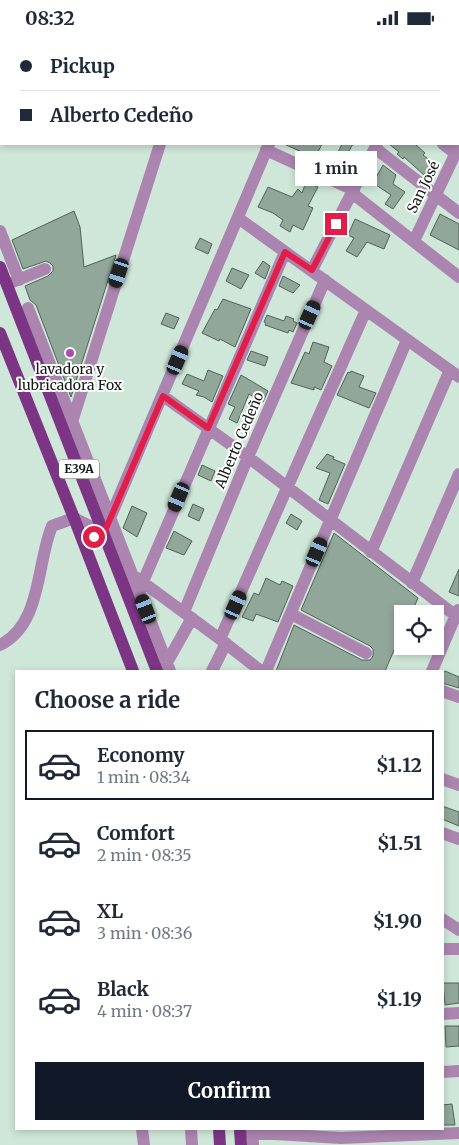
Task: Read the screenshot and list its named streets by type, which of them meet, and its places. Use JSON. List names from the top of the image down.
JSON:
{
  "streets": {
    "main road": ["E39A"],
    "street": ["San José", "Alberto Cedeño"]
  },
  "places": ["lavadora y lubricadora Fox"],
  "page": {
    "status": "08:32",
    "banner": ["Pickup", "Alberto Cedeño"],
    "bubble": "1 min",
    "heading": "Choose a ride",
    "list": [
      {
        "name": "Economy",
        "note": "1 min · 08:34",
        "value": "$1.12"
      },
      {
        "name": "Comfort",
        "note": "2 min · 08:35",
        "value": "$1.51"
      },
      {
        "name": "XL",
        "note": "3 min · 08:36",
        "value": "$1.90"
      },
      {
        "name": "Black",
        "note": "4 min · 08:37",
        "value": "$1.19"
      }
    ],
    "buttons": "Confirm"
  }
}
